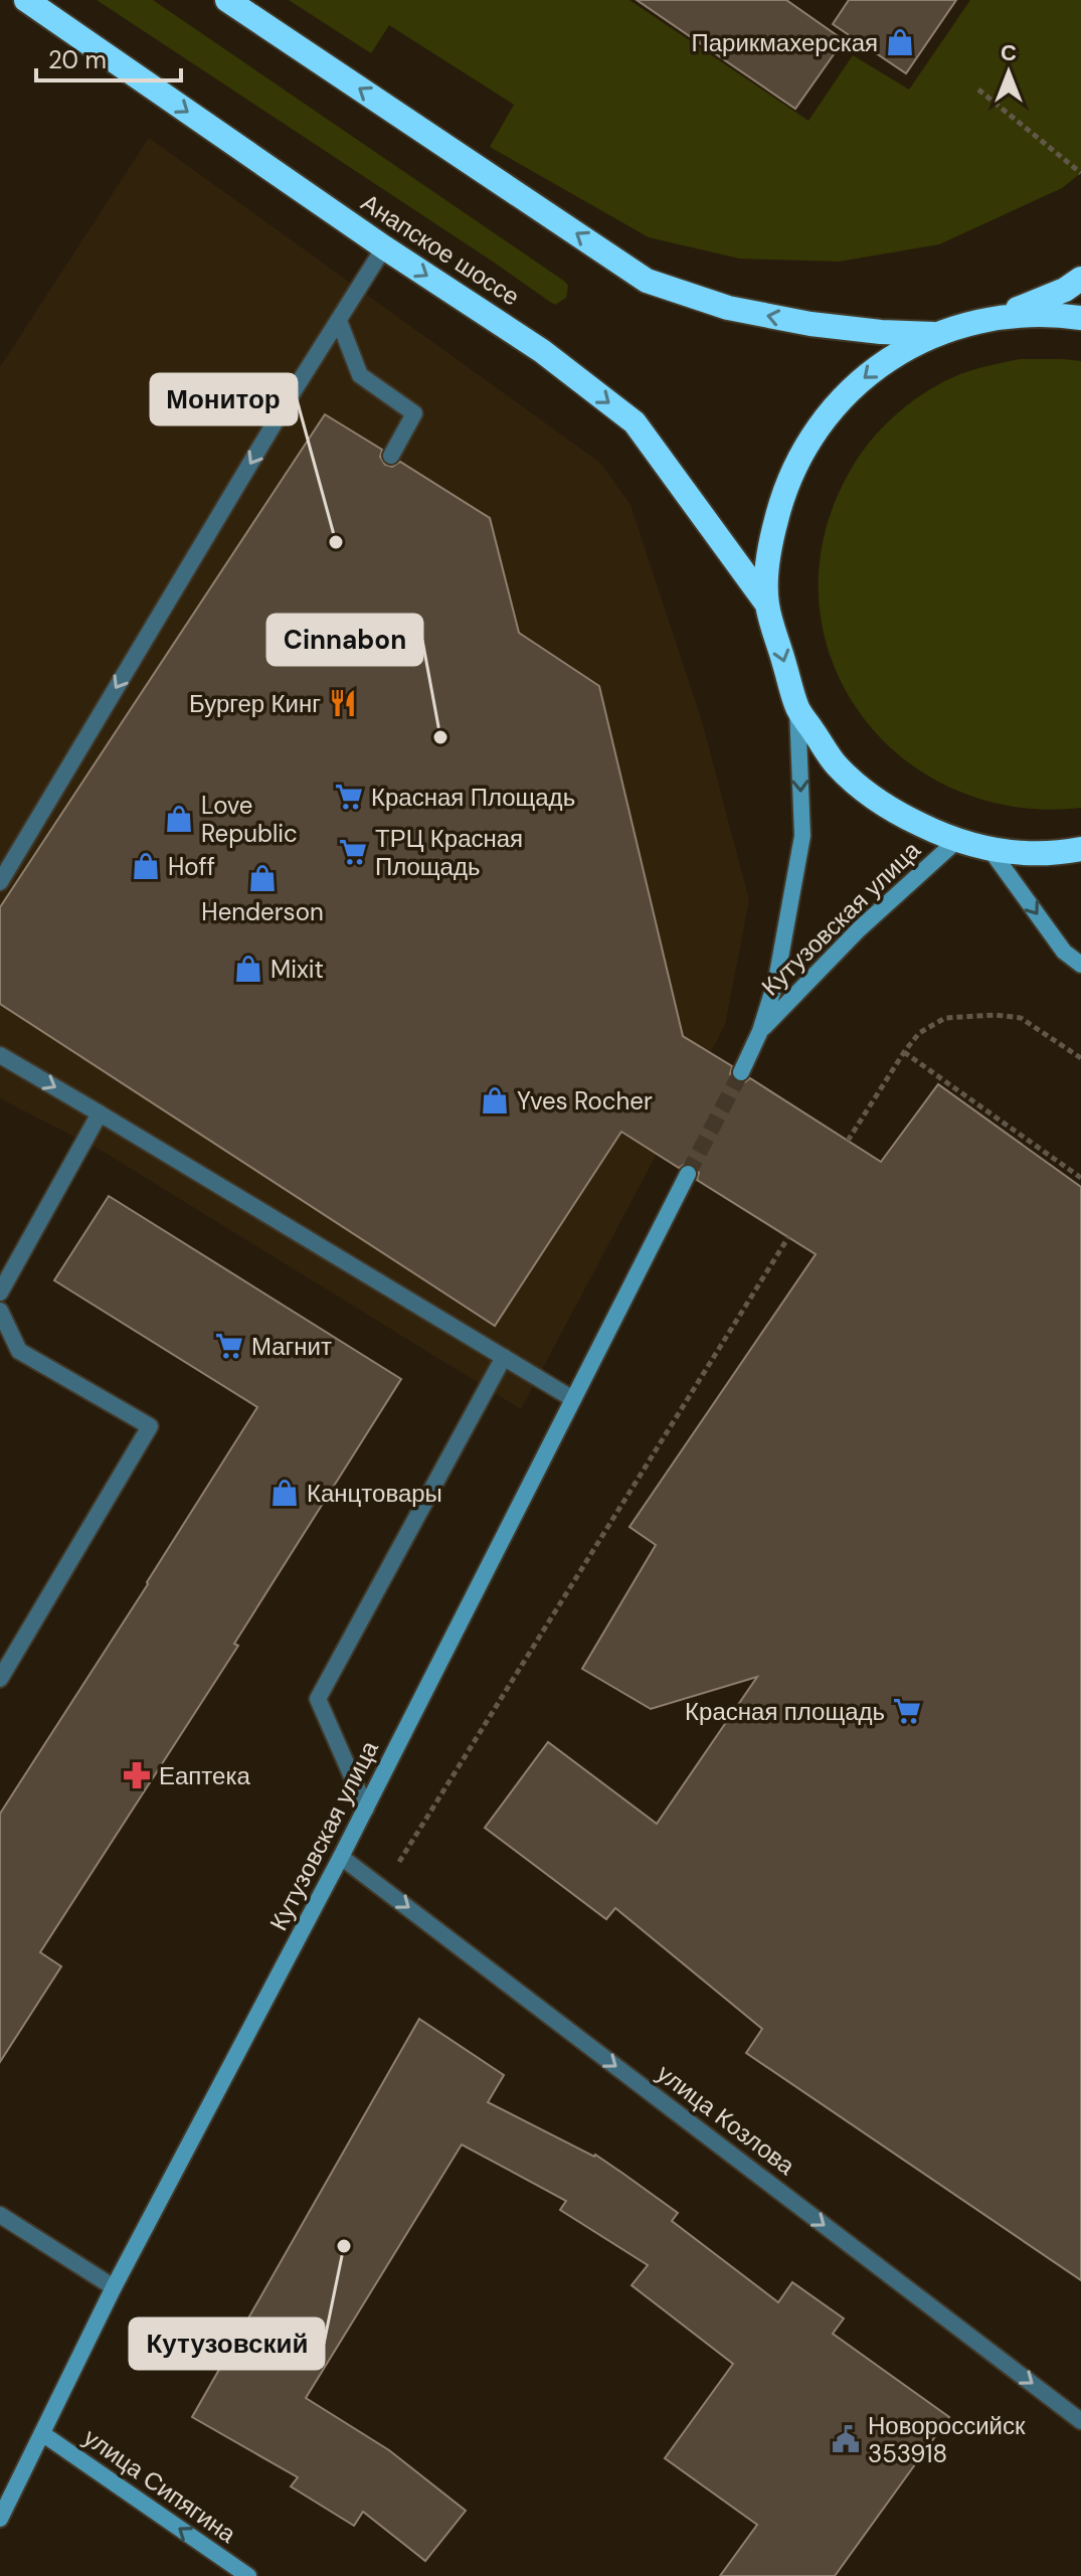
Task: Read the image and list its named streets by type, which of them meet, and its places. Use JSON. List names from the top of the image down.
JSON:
{
  "streets": {
    "highway": ["Анапское шоссе"],
    "street": ["Кутузовская улица", "улица Козлова", "улица Сипягина"]
  },
  "crossings": [
    ["Кутузовская улица", "улица Козлова"],
    ["Кутузовская улица", "улица Сипягина"]
  ],
  "one_way": ["улица Козлова", "улица Сипягина"],
  "places": {
    "shop": [
      "Парикмахерская",
      "Love Republic",
      "Hoff",
      "Henderson",
      "Mixit",
      "Yves Rocher",
      "Канцтовары"
    ],
    "other": ["Монитор", "Cinnabon", "Кутузовский"],
    "restaurant": ["Бургер Кинг"],
    "supermarket": [
      "Красная Площадь",
      "ТРЦ Красная Площадь",
      "Магнит",
      "Красная площадь"
    ],
    "pharmacy": ["Еаптека"],
    "public building": ["Новороссийск 353918"]
  },
  "scale_bar": "20 m",
  "north": "top"
}
